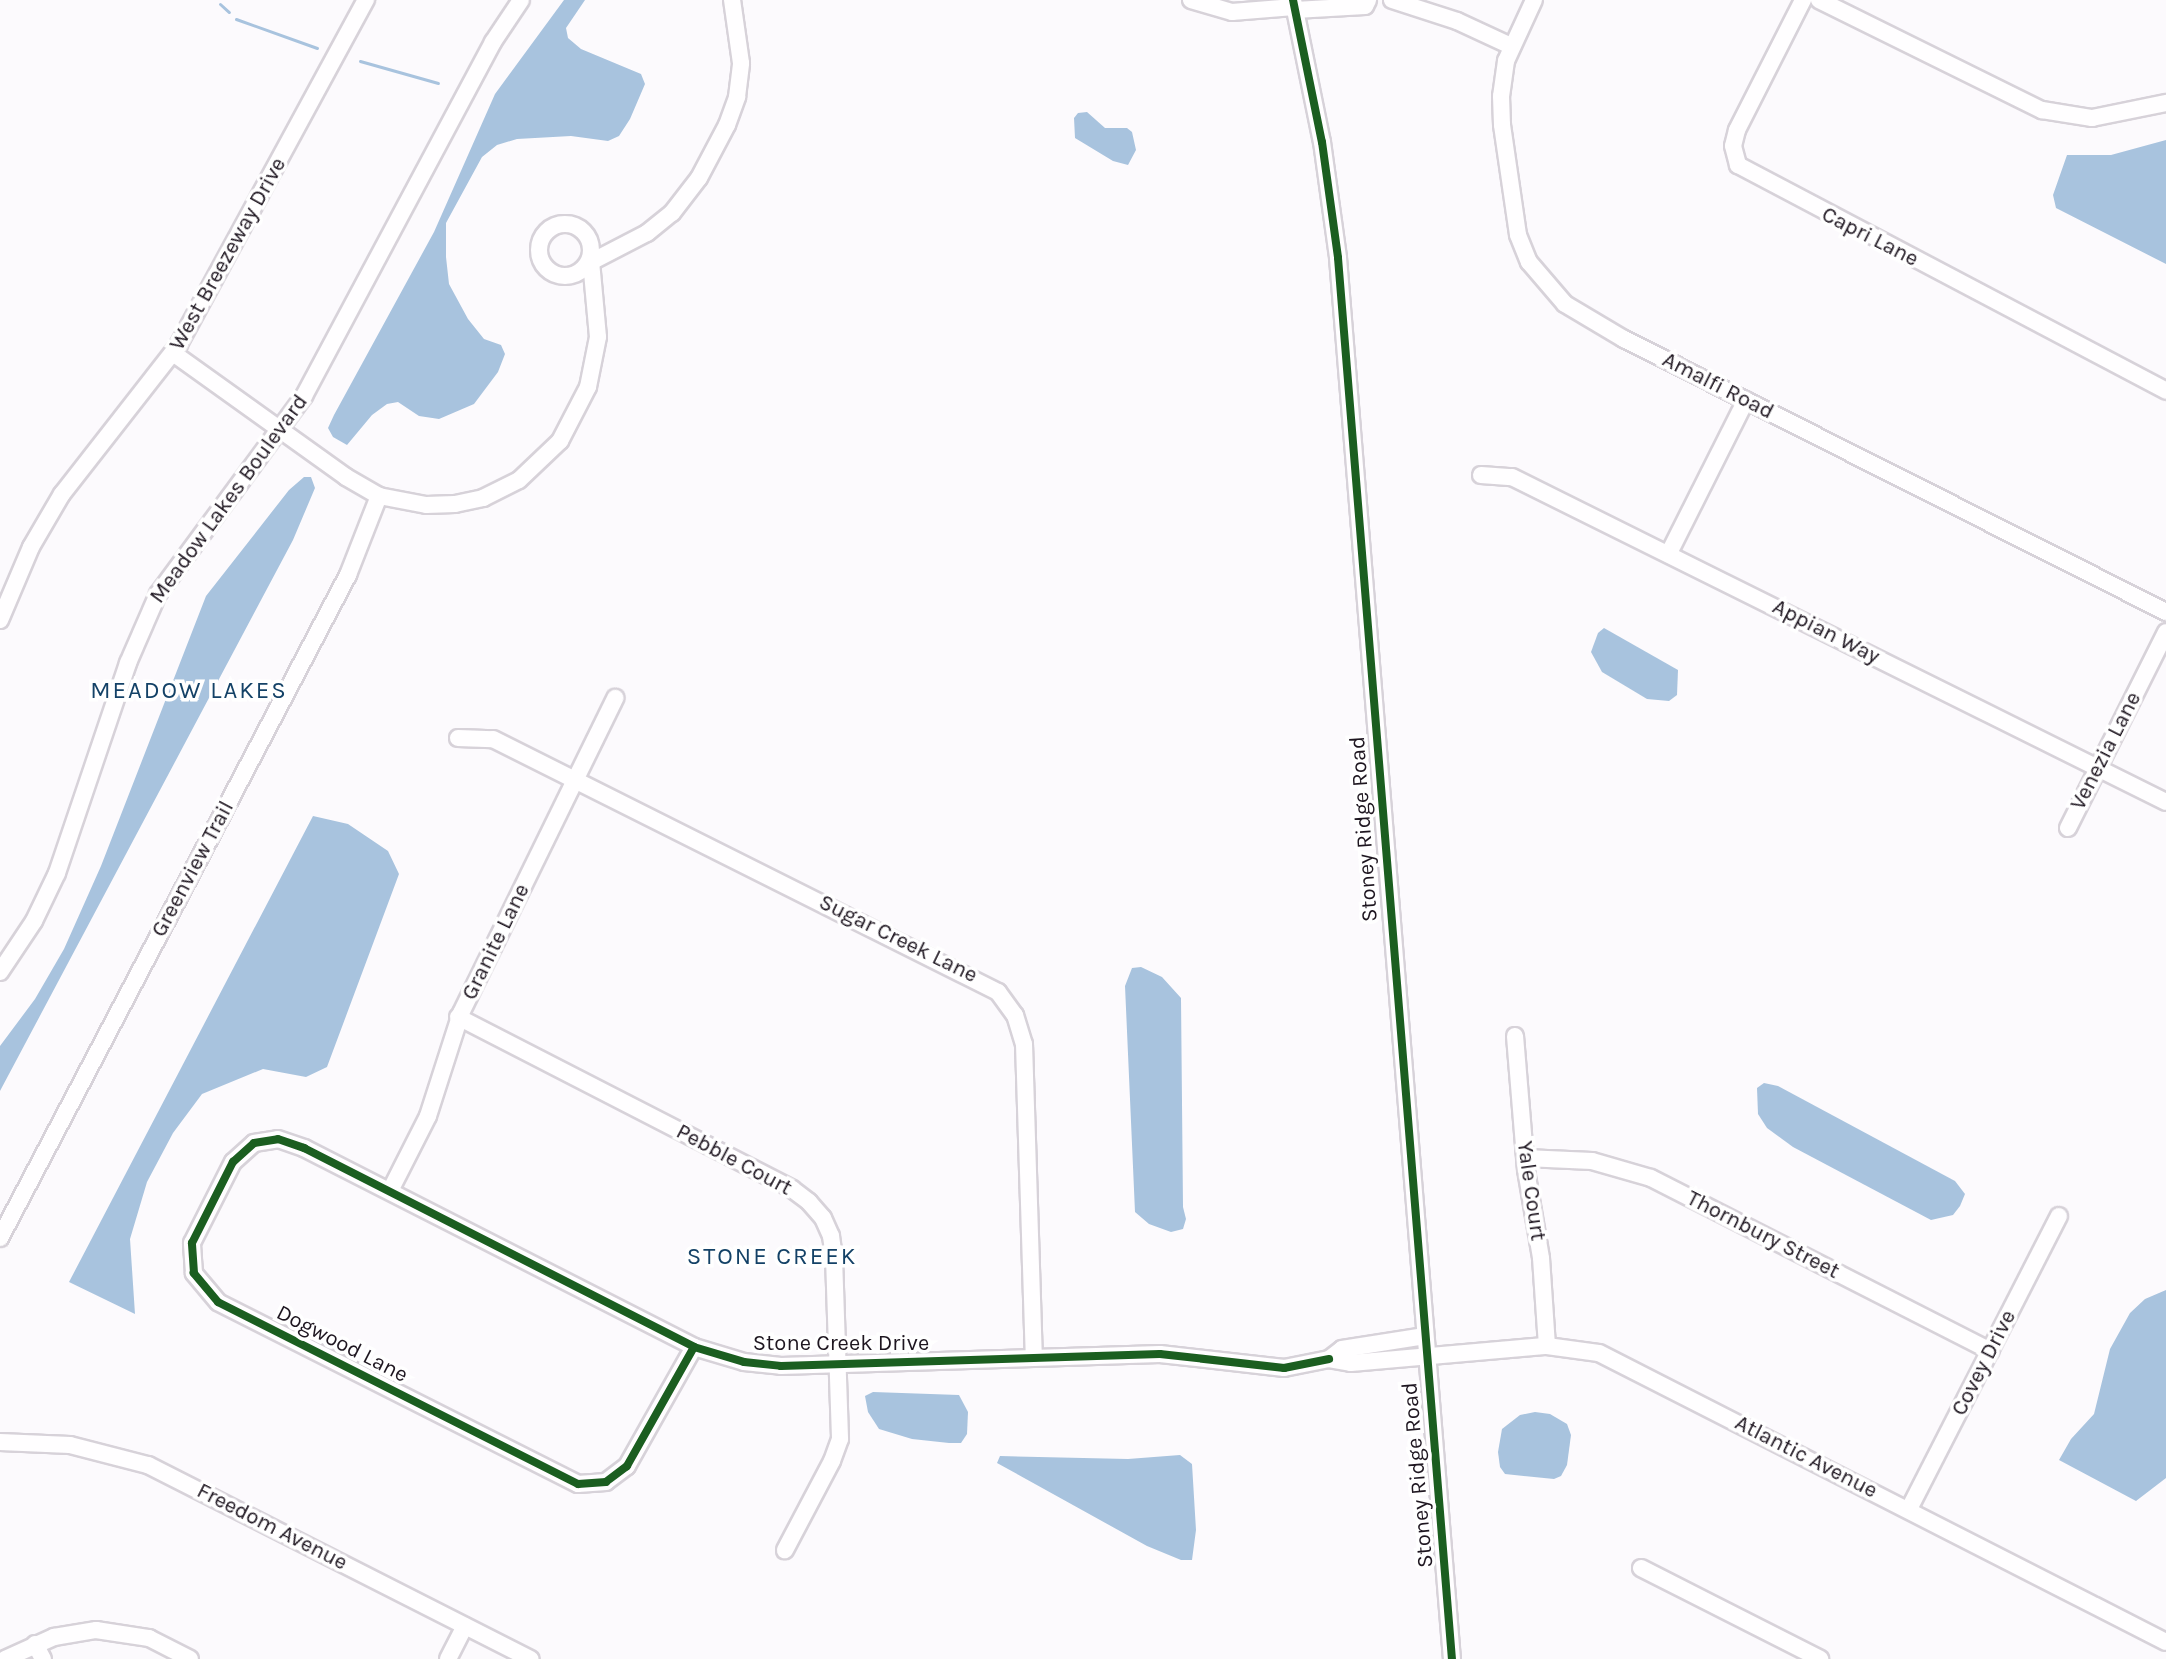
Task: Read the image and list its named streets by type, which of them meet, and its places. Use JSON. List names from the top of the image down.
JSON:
{
  "streets": {
    "street": [
      "Capri Lane",
      "West Breezeway Drive",
      "Amalfi Road",
      "Meadow Lakes Boulevard",
      "Appian Way",
      "Venezia Lane",
      "Stoney Ridge Road",
      "Greenview Trail",
      "Sugar Creek Lane",
      "Granite Lane",
      "Pebble Court",
      "Yale Court",
      "Thornbury Street",
      "Dogwood Lane",
      "Stone Creek Drive",
      "Covey Drive",
      "Atlantic Avenue",
      "Freedom Avenue"
    ]
  },
  "crossings": [
    ["Appian Way", "Venezia Lane"],
    ["Stoney Ridge Road", "Stone Creek Drive"],
    ["Stoney Ridge Road", "Atlantic Avenue"],
    ["Sugar Creek Lane", "Granite Lane"],
    ["Sugar Creek Lane", "Stone Creek Drive"],
    ["Granite Lane", "Pebble Court"],
    ["Granite Lane", "Dogwood Lane"],
    ["Granite Lane", "Stone Creek Drive"],
    ["Pebble Court", "Stone Creek Drive"],
    ["Yale Court", "Thornbury Street"],
    ["Yale Court", "Atlantic Avenue"],
    ["Thornbury Street", "Covey Drive"],
    ["Dogwood Lane", "Stone Creek Drive"],
    ["Stone Creek Drive", "Atlantic Avenue"],
    ["Covey Drive", "Atlantic Avenue"]
  ],
  "districts": ["MEADOW LAKES", "STONE CREEK"]
}
